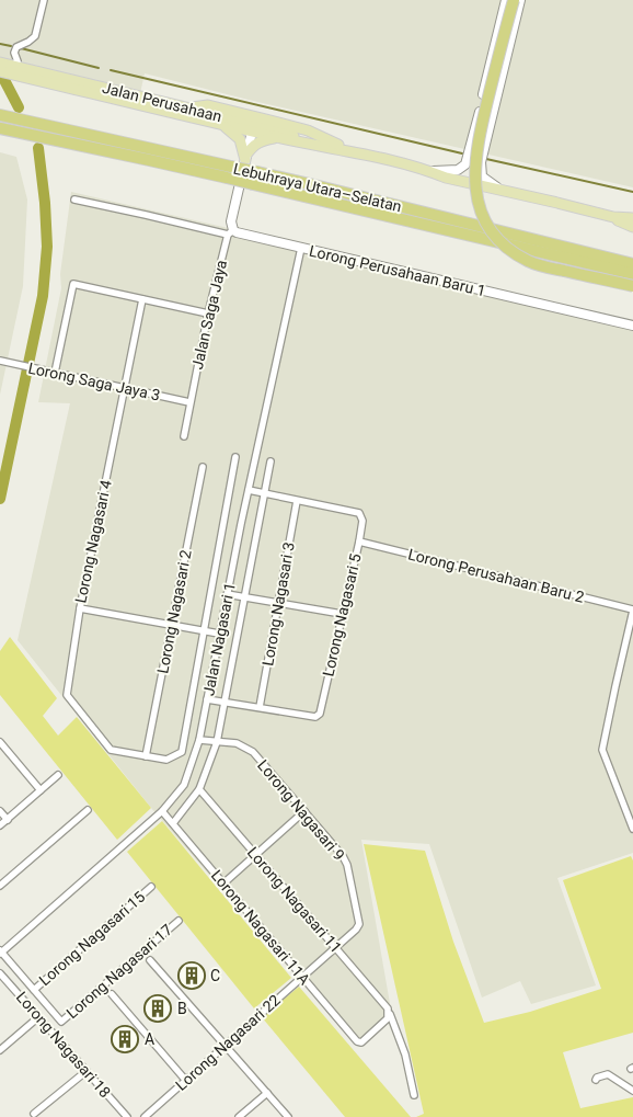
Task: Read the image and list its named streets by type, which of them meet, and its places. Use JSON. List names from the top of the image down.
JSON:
{
  "streets": {
    "highway": ["Lebuhraya Utara–Selatan"],
    "main road": ["Jalan Perusahaan"],
    "street": [
      "Lorong Perusahaan Baru 1",
      "Jalan Saga Jaya",
      "Lorong Saga Jaya 3",
      "Lorong Nagasari 4",
      "Lorong Perusahaan Baru 2",
      "Lorong Nagasari 3",
      "Lorong Nagasari 2",
      "Lorong Nagasari 5",
      "Jalan Nagasari 1",
      "Lorong Nagasari 9",
      "Lorong Nagasari 11",
      "Lorong Nagasari 11A",
      "Lorong Nagasari 15",
      "Lorong Nagasari 17",
      "Lorong Nagasari 22",
      "Lorong Nagasari 18"
    ]
  },
  "crossings": [
    ["Lorong Perusahaan Baru 1", "Jalan Saga Jaya"],
    ["Lorong Perusahaan Baru 1", "Jalan Nagasari 1"],
    ["Jalan Saga Jaya", "Lorong Saga Jaya 3"],
    ["Lorong Saga Jaya 3", "Lorong Nagasari 4"],
    ["Lorong Nagasari 4", "Lorong Nagasari 2"],
    ["Lorong Perusahaan Baru 2", "Lorong Nagasari 5"],
    ["Lorong Nagasari 3", "Lorong Nagasari 5"],
    ["Jalan Nagasari 1", "Lorong Nagasari 9"],
    ["Jalan Nagasari 1", "Lorong Nagasari 11"],
    ["Jalan Nagasari 1", "Lorong Nagasari 11A"],
    ["Lorong Nagasari 9", "Lorong Nagasari 22"],
    ["Lorong Nagasari 11", "Lorong Nagasari 11A"],
    ["Lorong Nagasari 11", "Lorong Nagasari 22"],
    ["Lorong Nagasari 11A", "Lorong Nagasari 22"],
    ["Lorong Nagasari 15", "Lorong Nagasari 17"]
  ],
  "places": {
    "building": ["C", "B", "A"]
  }
}
